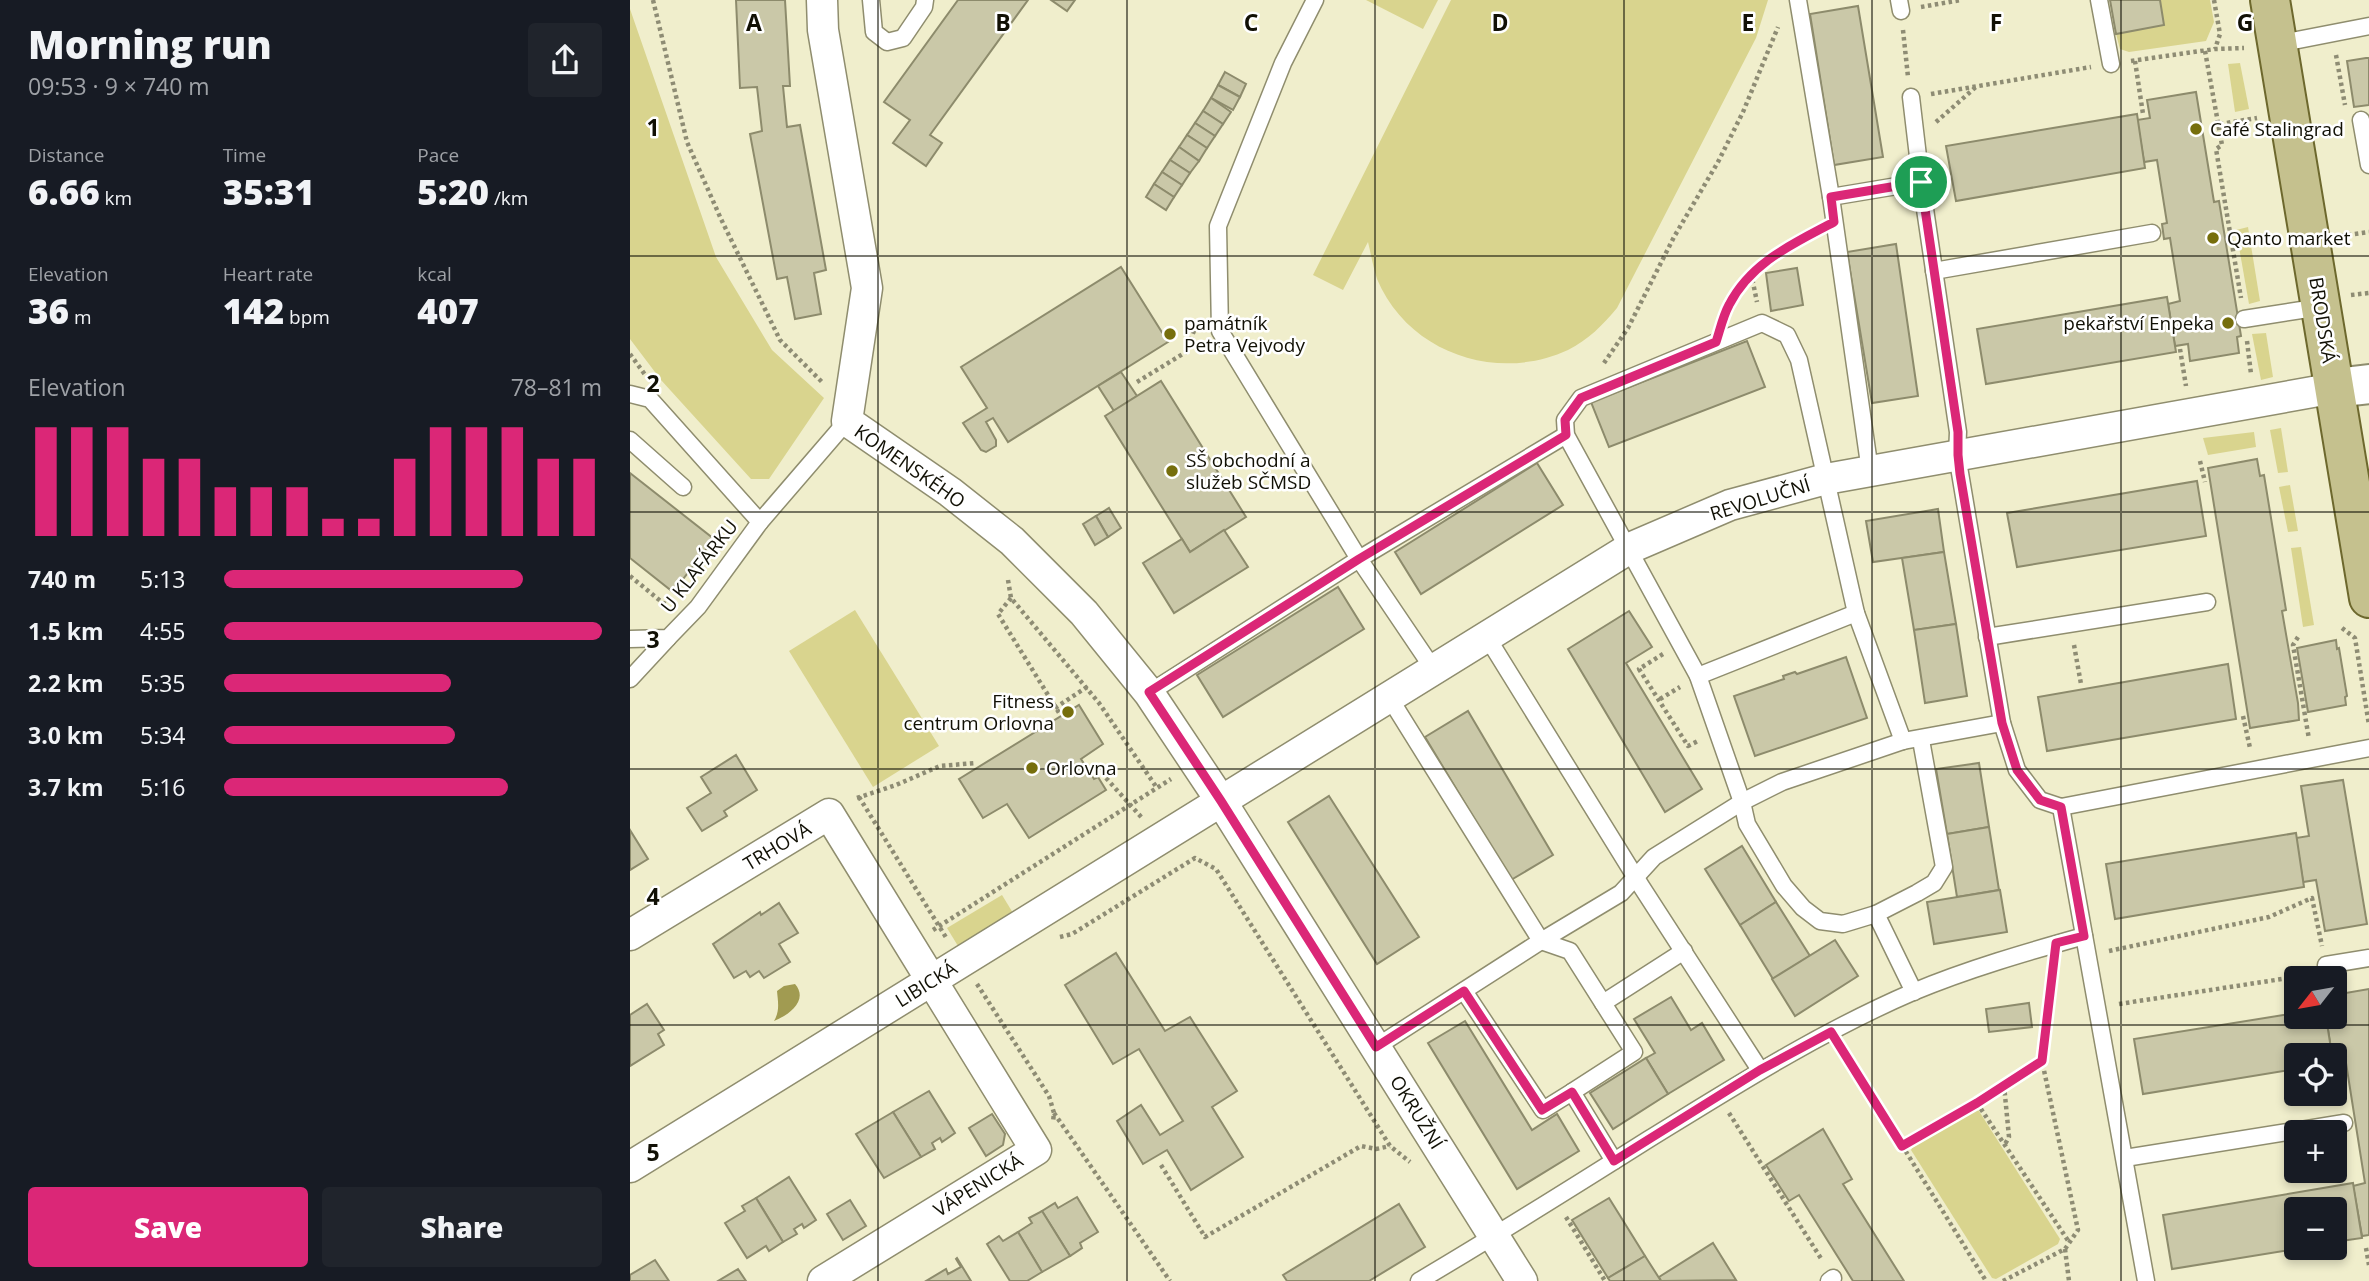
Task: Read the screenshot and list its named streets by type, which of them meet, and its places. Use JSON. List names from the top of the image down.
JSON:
{
  "streets": {
    "main road": ["BRODSKÁ"],
    "street": [
      "KOMENSKÉHO",
      "REVOLUČNÍ",
      "TRHOVÁ",
      "LIBICKÁ",
      "OKRUŽNÍ",
      "VÁPENICKÁ"
    ],
    "lane": ["U KLAFÁRKU"]
  },
  "crossings": [
    ["BRODSKÁ", "REVOLUČNÍ"],
    ["KOMENSKÉHO", "REVOLUČNÍ"],
    ["KOMENSKÉHO", "U KLAFÁRKU"],
    ["KOMENSKÉHO", "LIBICKÁ"],
    ["KOMENSKÉHO", "OKRUŽNÍ"],
    ["REVOLUČNÍ", "LIBICKÁ"],
    ["REVOLUČNÍ", "OKRUŽNÍ"],
    ["TRHOVÁ", "LIBICKÁ"],
    ["TRHOVÁ", "VÁPENICKÁ"],
    ["LIBICKÁ", "OKRUŽNÍ"],
    ["LIBICKÁ", "VÁPENICKÁ"]
  ],
  "places": [
    "Café Stalingrad",
    "Qanto market",
    "pekařství Enpeka",
    "památník Petra Vejvody",
    "SŠ obchodní a služeb SČMSD",
    "Fitness centrum Orlovna",
    "Orlovna"
  ],
  "north": "bottom left",
  "page": {
    "heading": ["Morning run", "09:53 · 9 × 740 m"],
    "stats": [
      ["Distance", "6.66 km"],
      ["Time", "35:31"],
      ["Pace", "5:20 /km"],
      ["Elevation", "36 m"],
      ["Heart rate", "142 bpm"],
      ["kcal", "407"]
    ],
    "chart": ["Elevation", "78–81 m"],
    "list": [
      {
        "name": "740 m",
        "note": "5:13"
      },
      {
        "name": "1.5 km",
        "note": "4:55"
      },
      {
        "name": "2.2 km",
        "note": "5:35"
      },
      {
        "name": "3.0 km",
        "note": "5:34"
      },
      {
        "name": "3.7 km",
        "note": "5:16"
      }
    ],
    "map_buttons": ["+", "−"],
    "buttons": ["Save", "Share"]
  },
  "grid": {
    "columns": [
      "A",
      "B",
      "C",
      "D",
      "E",
      "F",
      "G"
    ],
    "rows": [
      "1",
      "2",
      "3",
      "4",
      "5"
    ]
  }
}
